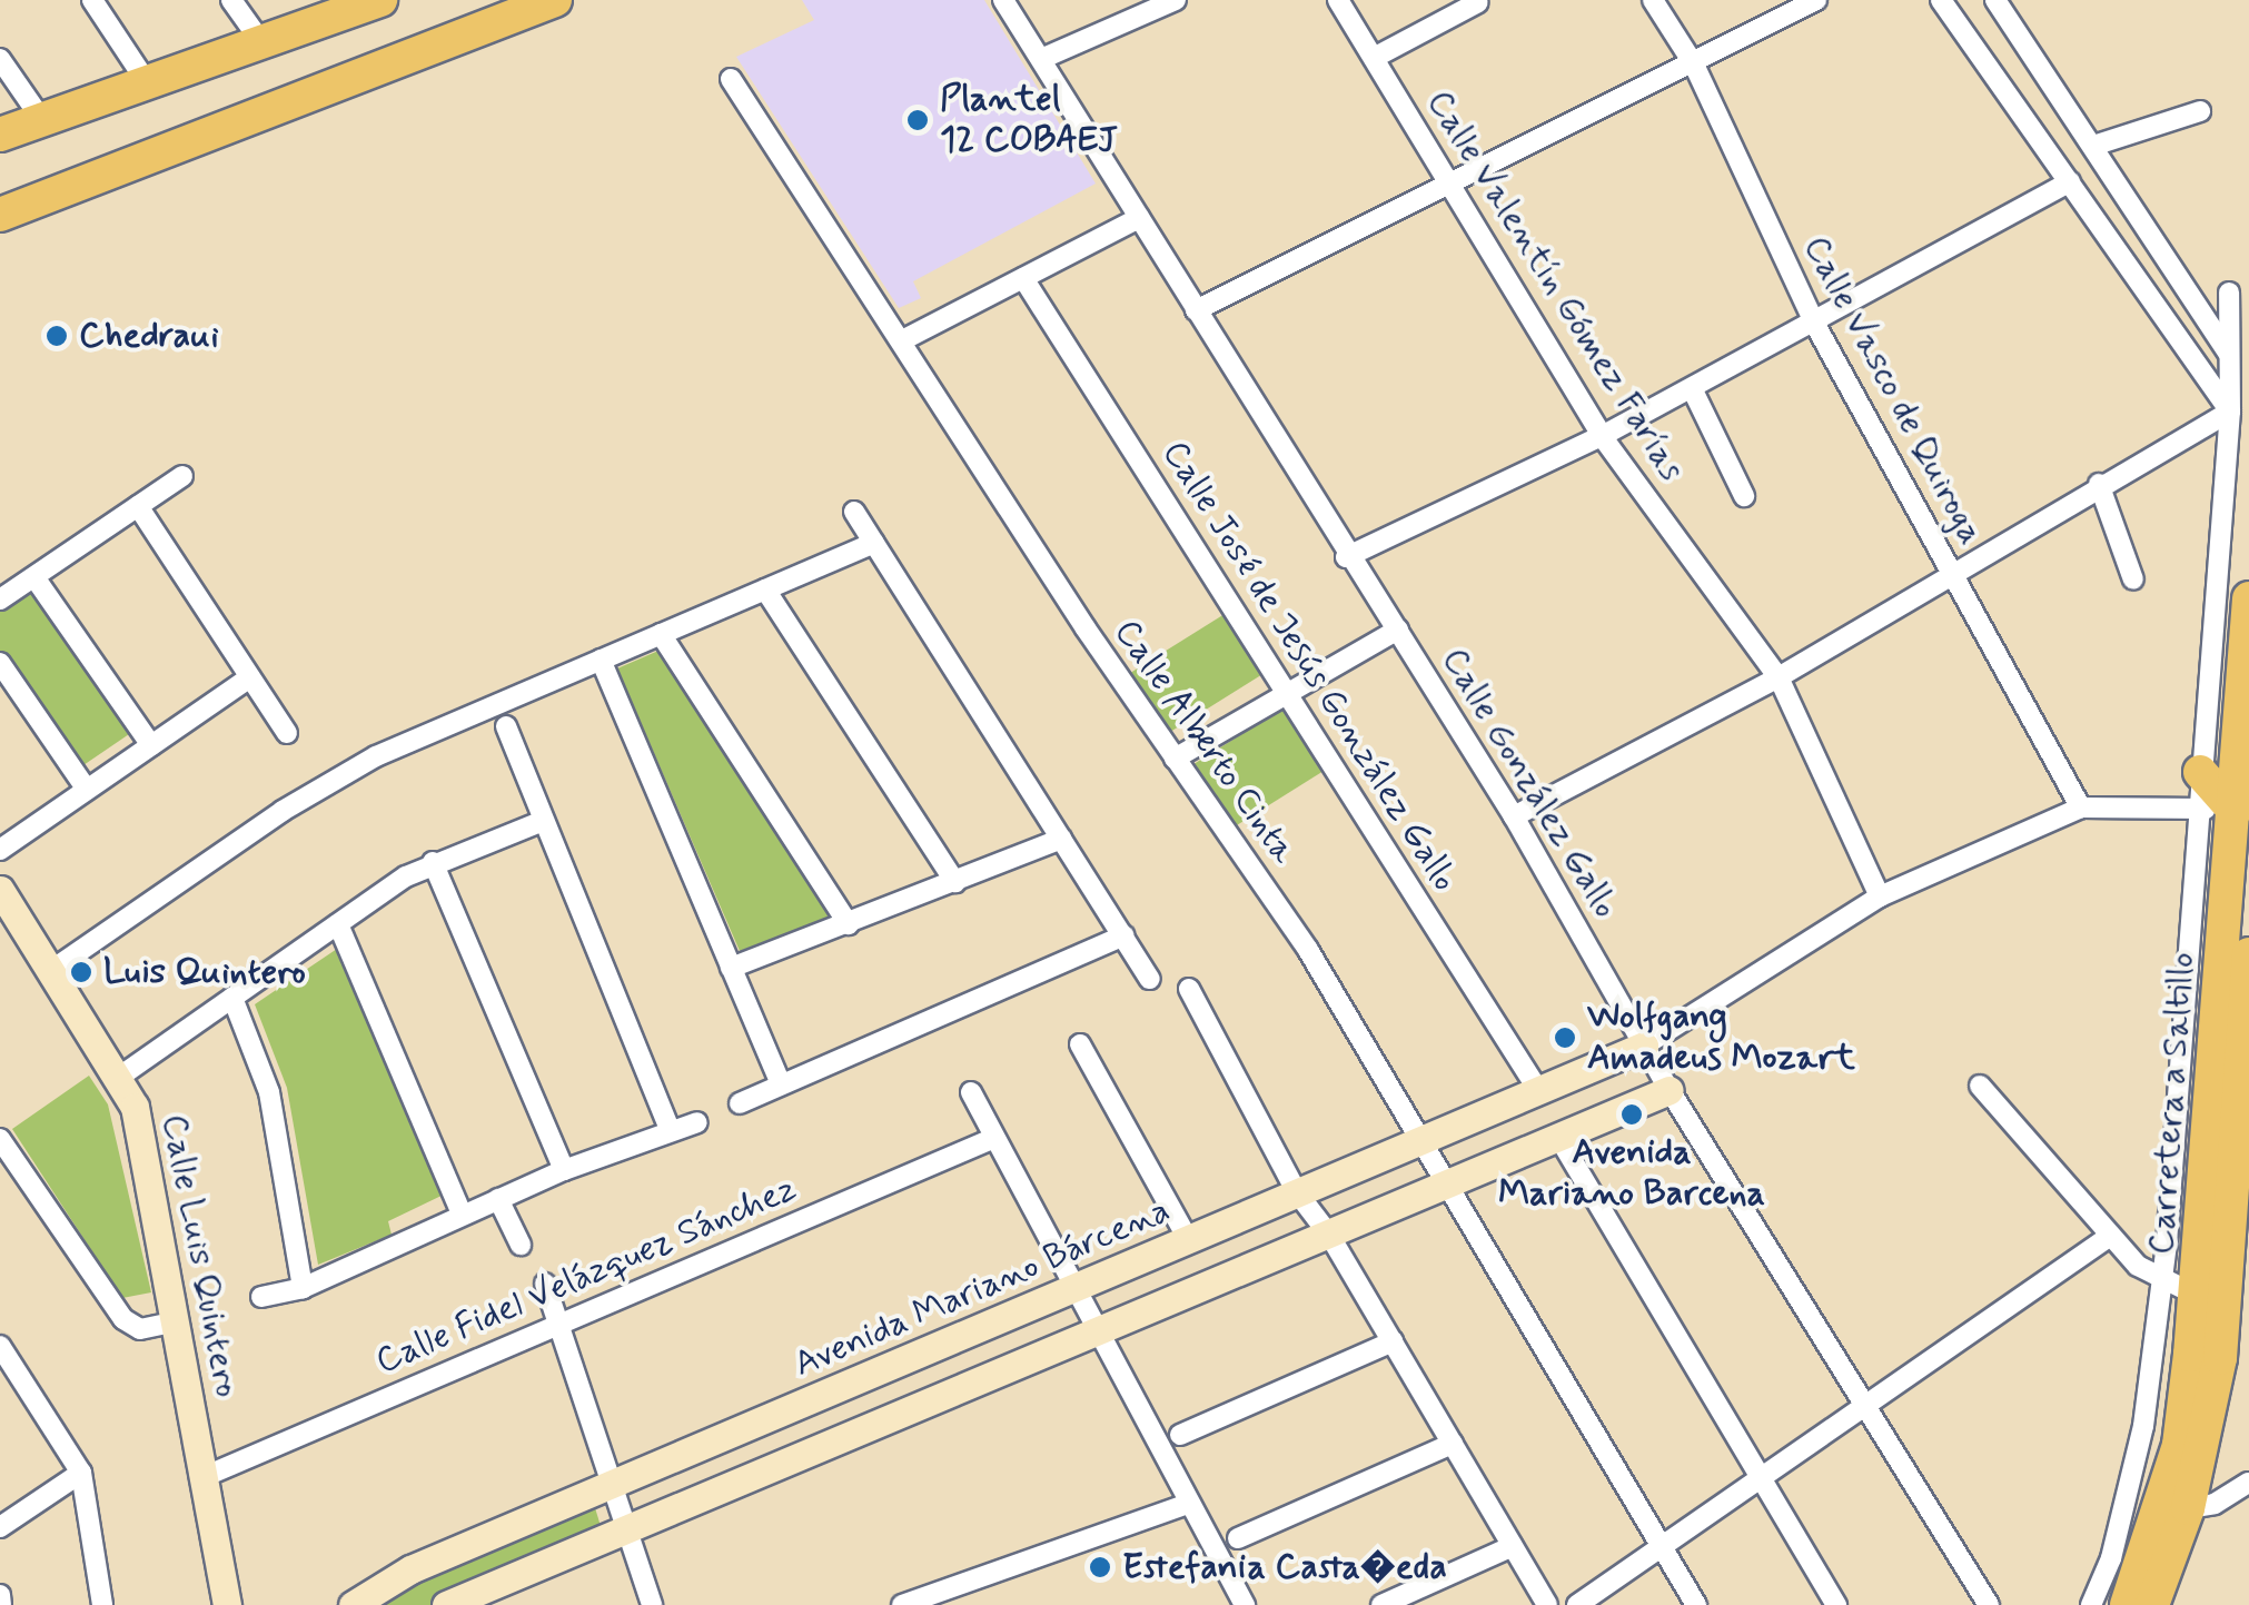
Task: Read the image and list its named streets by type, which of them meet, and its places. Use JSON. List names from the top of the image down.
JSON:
{
  "streets": {
    "main road": ["Carretera a Saltillo"],
    "street": [
      "Calle Valentín Gómez Farías",
      "Calle Vasco de Quiroga",
      "Calle José de Jesús González Gallo",
      "Calle Alberto Cinta",
      "Calle González Gallo",
      "Calle Luis Quintero",
      "Calle Fidel Velázquez Sánchez",
      "Avenida Mariano Bárcena"
    ]
  },
  "crossings": [
    ["Calle José de Jesús González Gallo", "Avenida Mariano Bárcena"],
    ["Calle Alberto Cinta", "Avenida Mariano Bárcena"],
    ["Calle González Gallo", "Avenida Mariano Bárcena"],
    ["Calle Luis Quintero", "Calle Fidel Velázquez Sánchez"]
  ],
  "places": [
    "Plantel 12 COBAEJ",
    "Chedraui",
    "Luis Quintero",
    "Wolfgang Amadeus Mozart",
    "Avenida Mariano Barcena",
    "Estefania Casta�eda"
  ]
}
